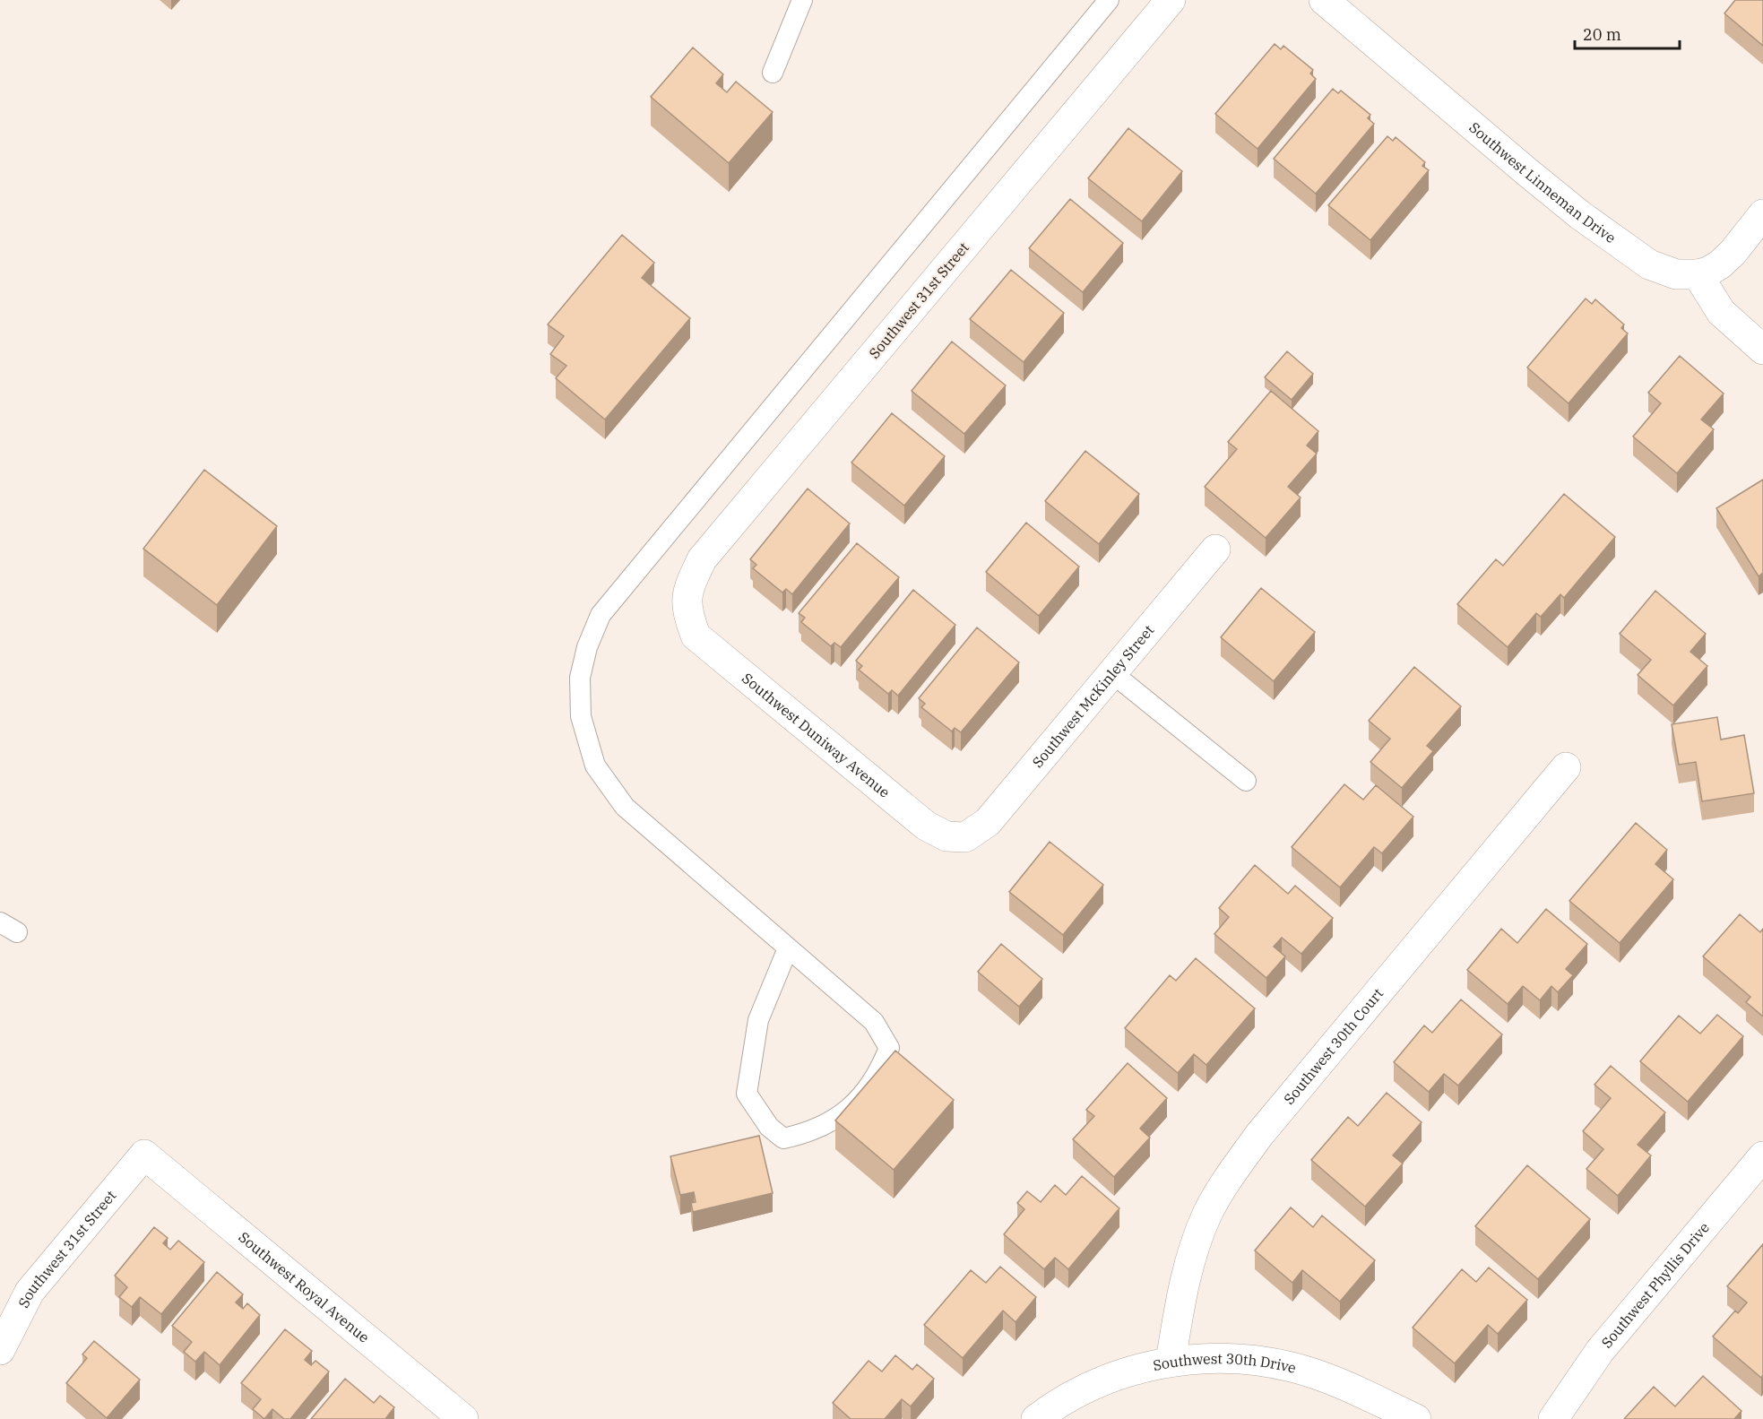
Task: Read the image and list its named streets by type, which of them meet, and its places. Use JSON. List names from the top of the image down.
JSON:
{
  "streets": {
    "street": [
      "Southwest Linneman Drive",
      "Southwest 31st Street",
      "Southwest McKinley Street",
      "Southwest Duniway Avenue",
      "Southwest 30th Court",
      "Southwest Phyllis Drive",
      "Southwest Royal Avenue",
      "Southwest 30th Drive"
    ]
  },
  "crossings": [
    ["Southwest 31st Street", "Southwest Duniway Avenue"],
    ["Southwest 31st Street", "Southwest Royal Avenue"],
    ["Southwest McKinley Street", "Southwest Duniway Avenue"],
    ["Southwest 30th Court", "Southwest 30th Drive"]
  ],
  "scale_bar": "20 m"
}
